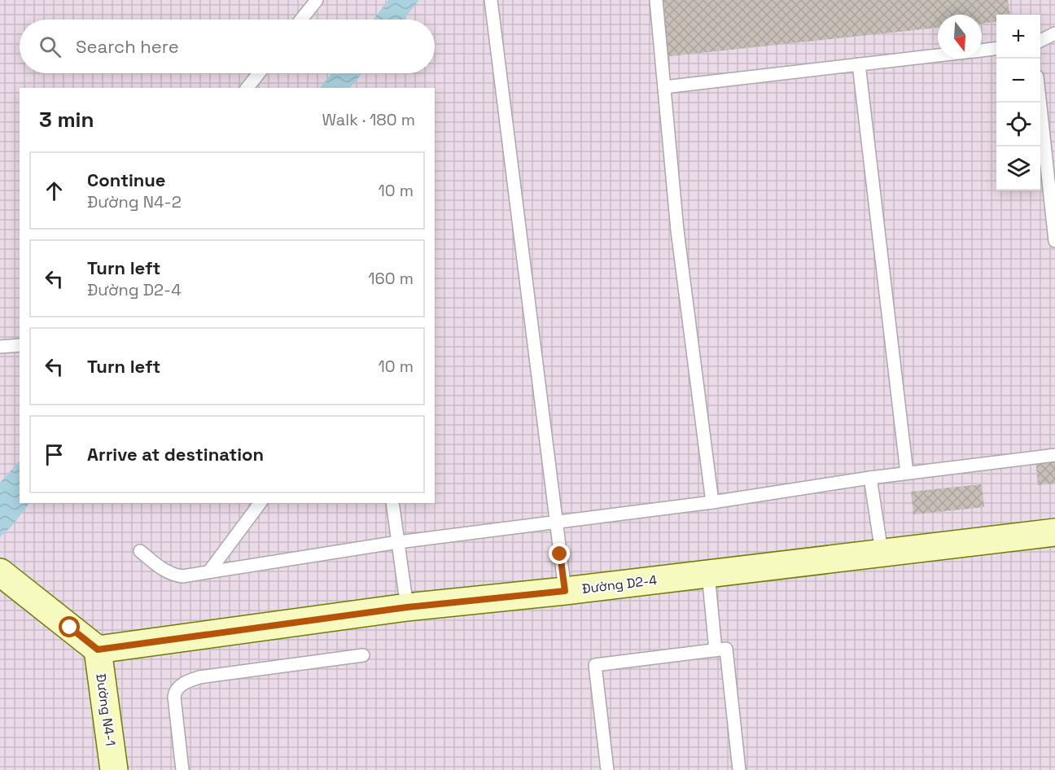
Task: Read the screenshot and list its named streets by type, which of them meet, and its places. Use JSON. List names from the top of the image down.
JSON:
{
  "streets": {
    "main road": ["Đường D2-4", "Đường N4-1"]
  },
  "crossings": [
    ["Đường D2-4", "Đường N4-1"]
  ],
  "north": "bottom",
  "page": {
    "map_buttons": ["+", "−"],
    "search": "Search here",
    "heading": ["3 min", "Walk · 180 m"],
    "list": [
      ["Continue", "Đường N4-2", "10 m"],
      ["Turn left", "Đường D2-4", "160 m"],
      ["Turn left", "10 m"],
      "Arrive at destination"
    ]
  }
}
